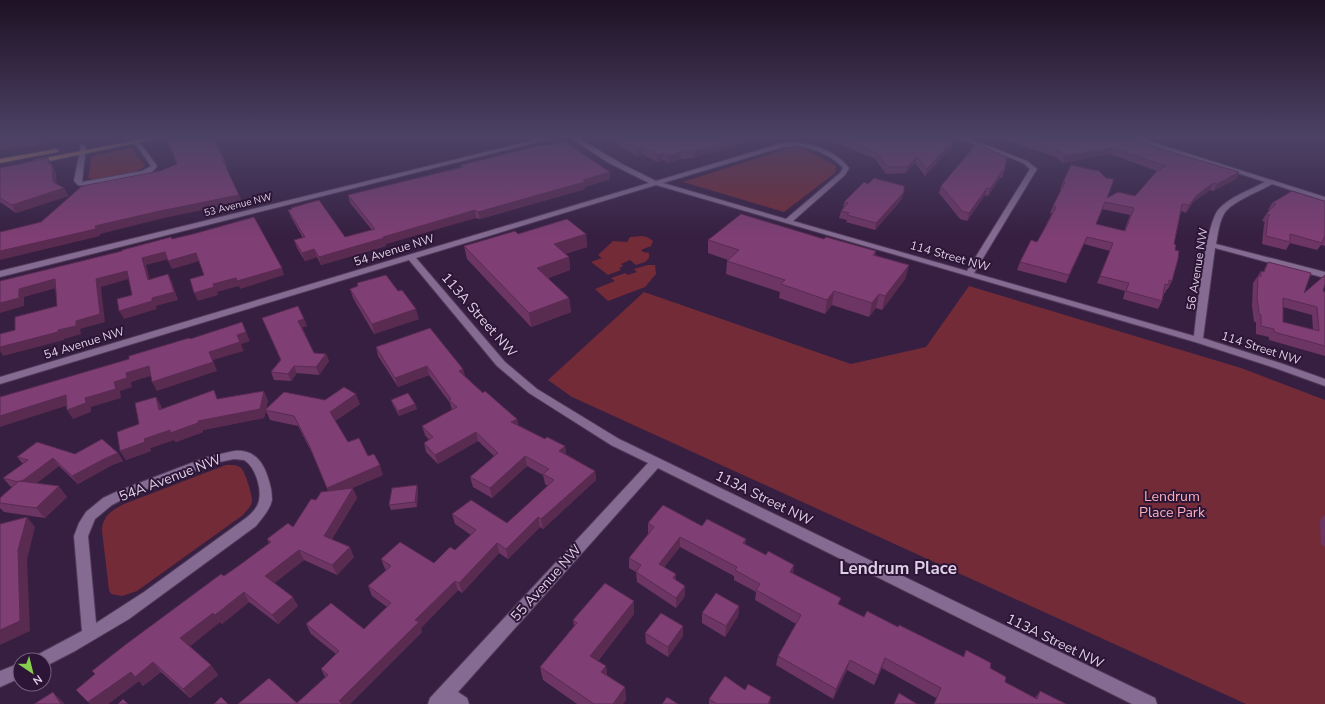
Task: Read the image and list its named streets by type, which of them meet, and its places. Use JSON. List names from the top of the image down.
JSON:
{
  "streets": {
    "street": [
      "53 Avenue NW",
      "54 Avenue NW",
      "114 Street NW",
      "56 Avenue NW",
      "113A Street NW",
      "54A Avenue NW",
      "55 Avenue NW"
    ]
  },
  "crossings": [
    ["54 Avenue NW", "114 Street NW"],
    ["54 Avenue NW", "113A Street NW"],
    ["114 Street NW", "56 Avenue NW"],
    ["113A Street NW", "55 Avenue NW"]
  ],
  "districts": ["Lendrum Place"],
  "parks": ["Lendrum Place Park"],
  "north": "bottom right"
}
